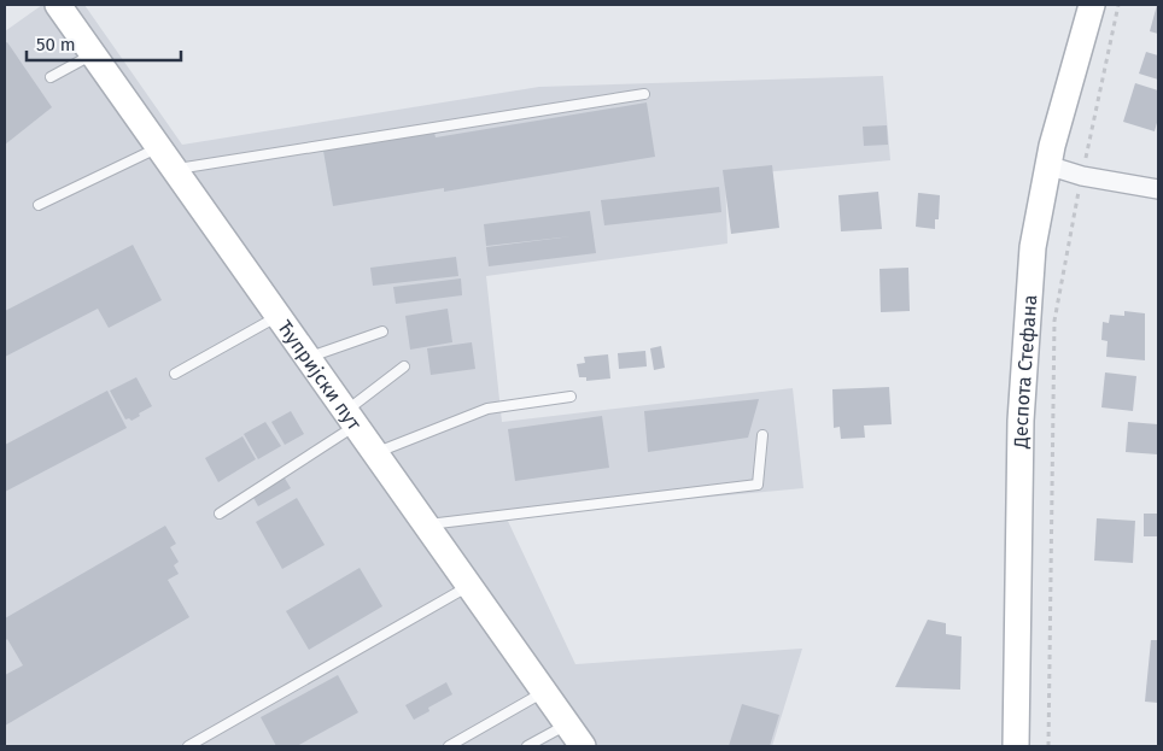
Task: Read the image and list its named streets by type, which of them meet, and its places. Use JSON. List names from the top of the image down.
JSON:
{
  "streets": {
    "main road": ["Деспота Стефана", "Ћупријски пут"]
  },
  "scale_bar": "50 m"
}
